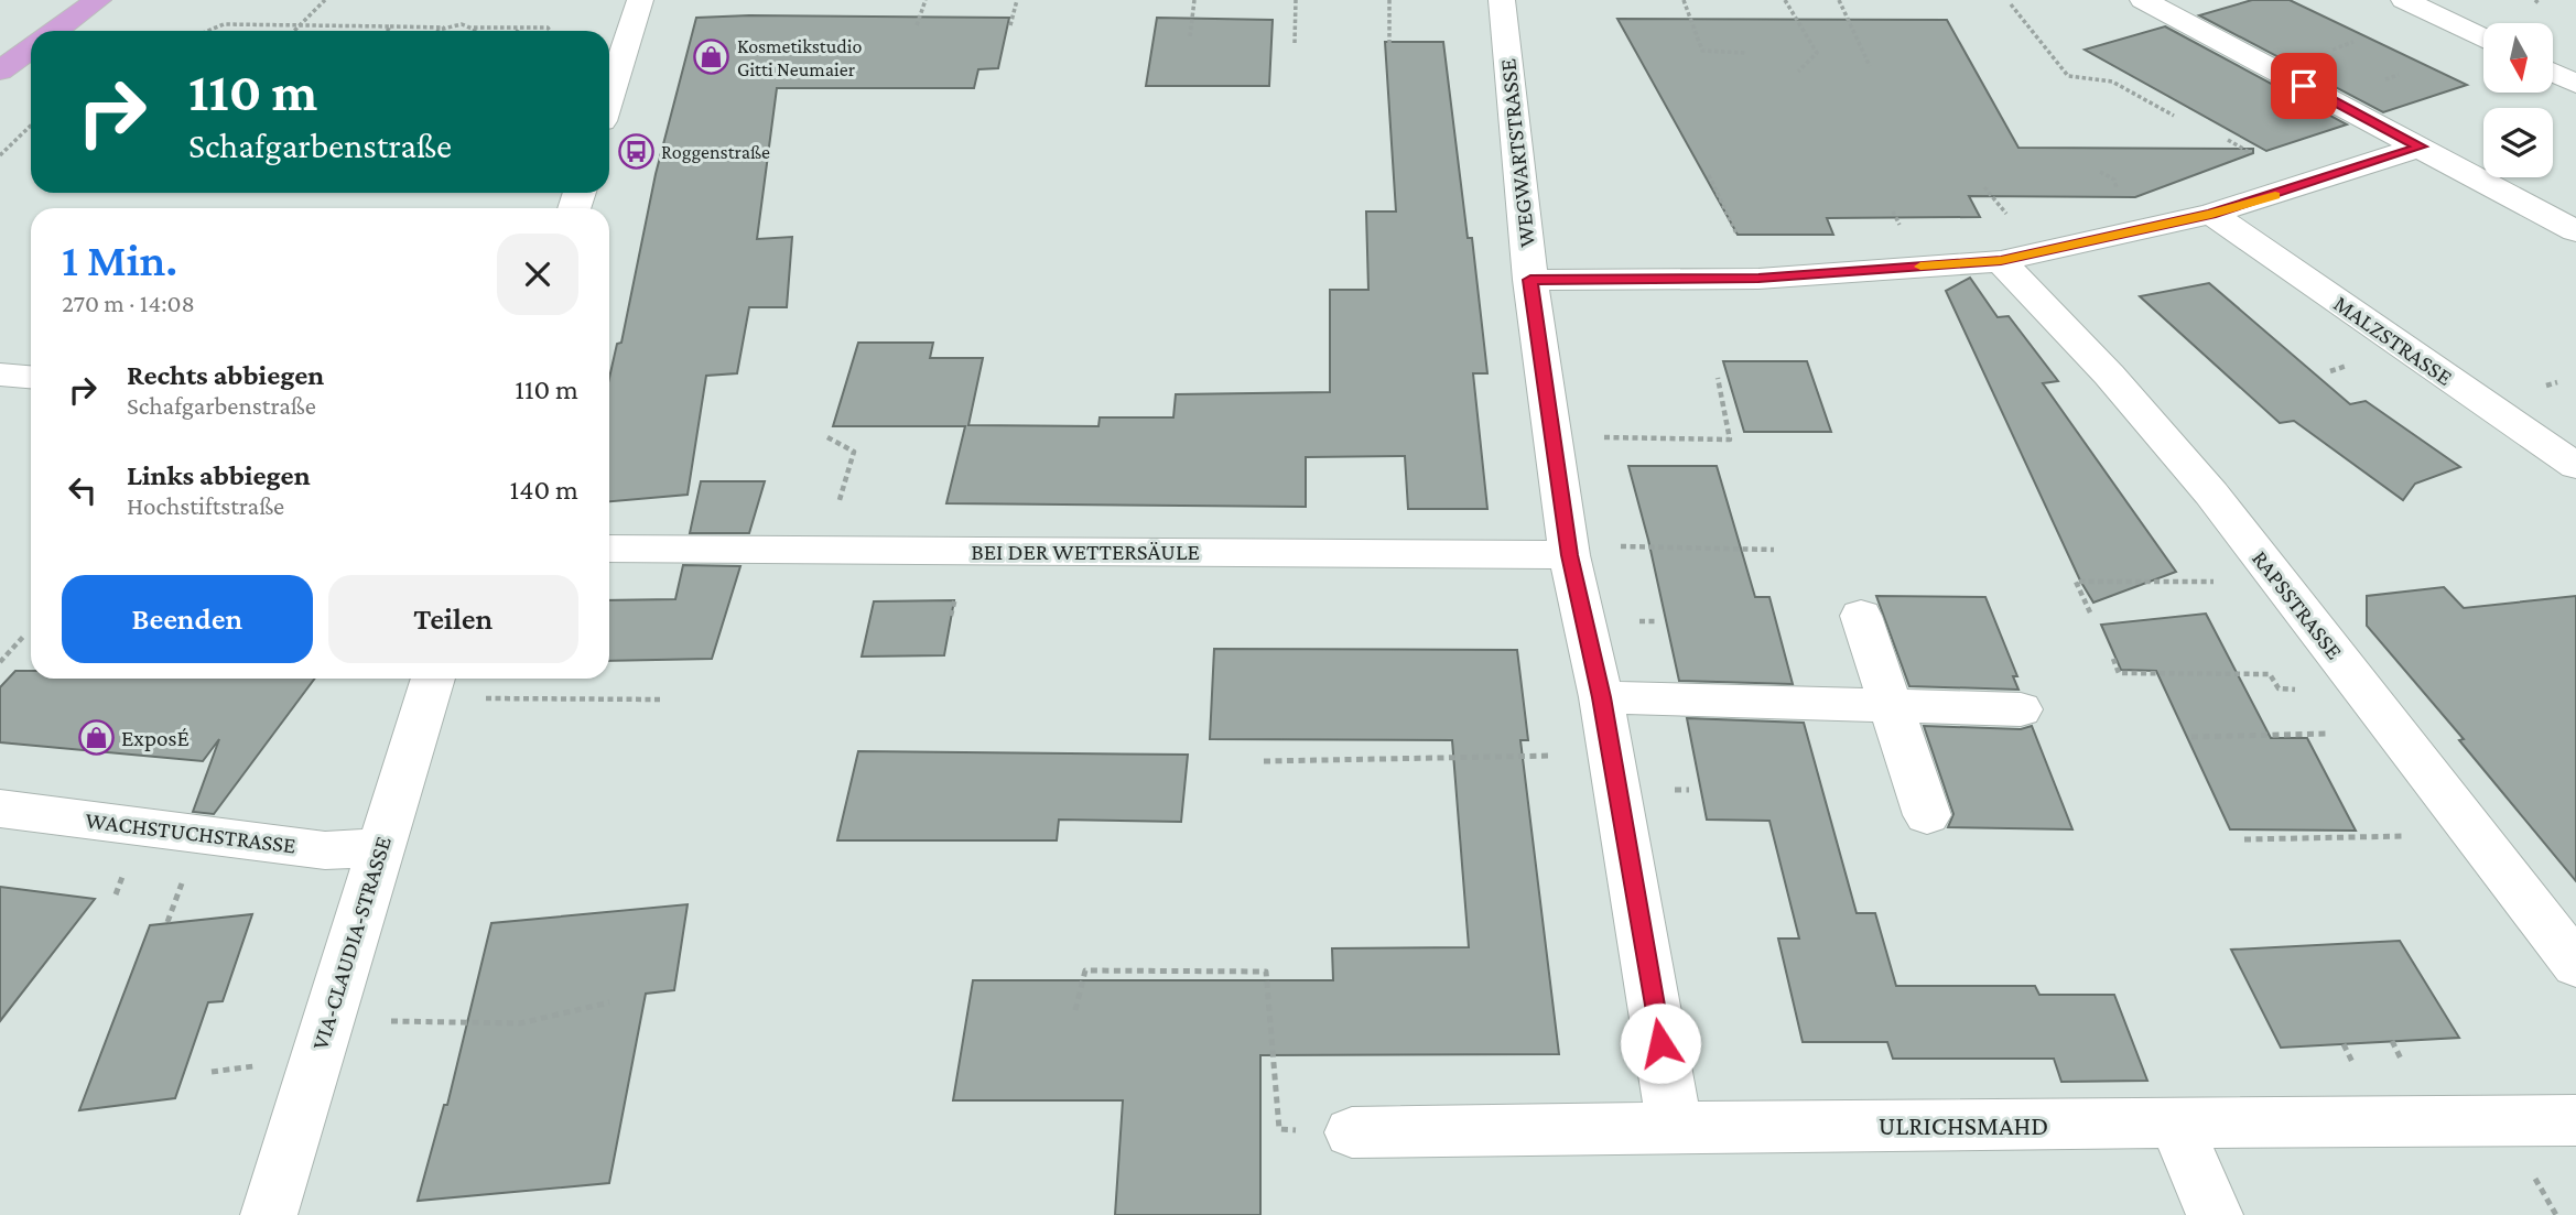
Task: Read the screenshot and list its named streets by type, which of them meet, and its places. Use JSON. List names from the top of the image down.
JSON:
{
  "streets": {
    "street": [
      "WEGWARTSTRASSE",
      "MALZSTRASSE",
      "BEI DER WETTERSÄULE",
      "RAPSSTRASSE",
      "WACHSTUCHSTRASSE",
      "VIA-CLAUDIA-STRASSE",
      "ULRICHSMAHD"
    ]
  },
  "crossings": [
    ["WEGWARTSTRASSE", "BEI DER WETTERSÄULE"],
    ["WEGWARTSTRASSE", "ULRICHSMAHD"],
    ["WACHSTUCHSTRASSE", "VIA-CLAUDIA-STRASSE"]
  ],
  "places": {
    "shop": ["Kosmetikstudio Gitti Neumaier", "ExposÉ"],
    "bus stop": ["Roggenstraße"]
  },
  "north": "bottom",
  "page": {
    "turn": ["110 m", "Schafgarbenstraße"],
    "heading": ["1 Min.", "270 m · 14:08"],
    "list": [
      {
        "name": "Rechts abbiegen",
        "note": "Schafgarbenstraße",
        "value": "110 m"
      },
      {
        "name": "Links abbiegen",
        "note": "Hochstiftstraße",
        "value": "140 m"
      }
    ],
    "buttons": ["Beenden", "Teilen"]
  }
}
